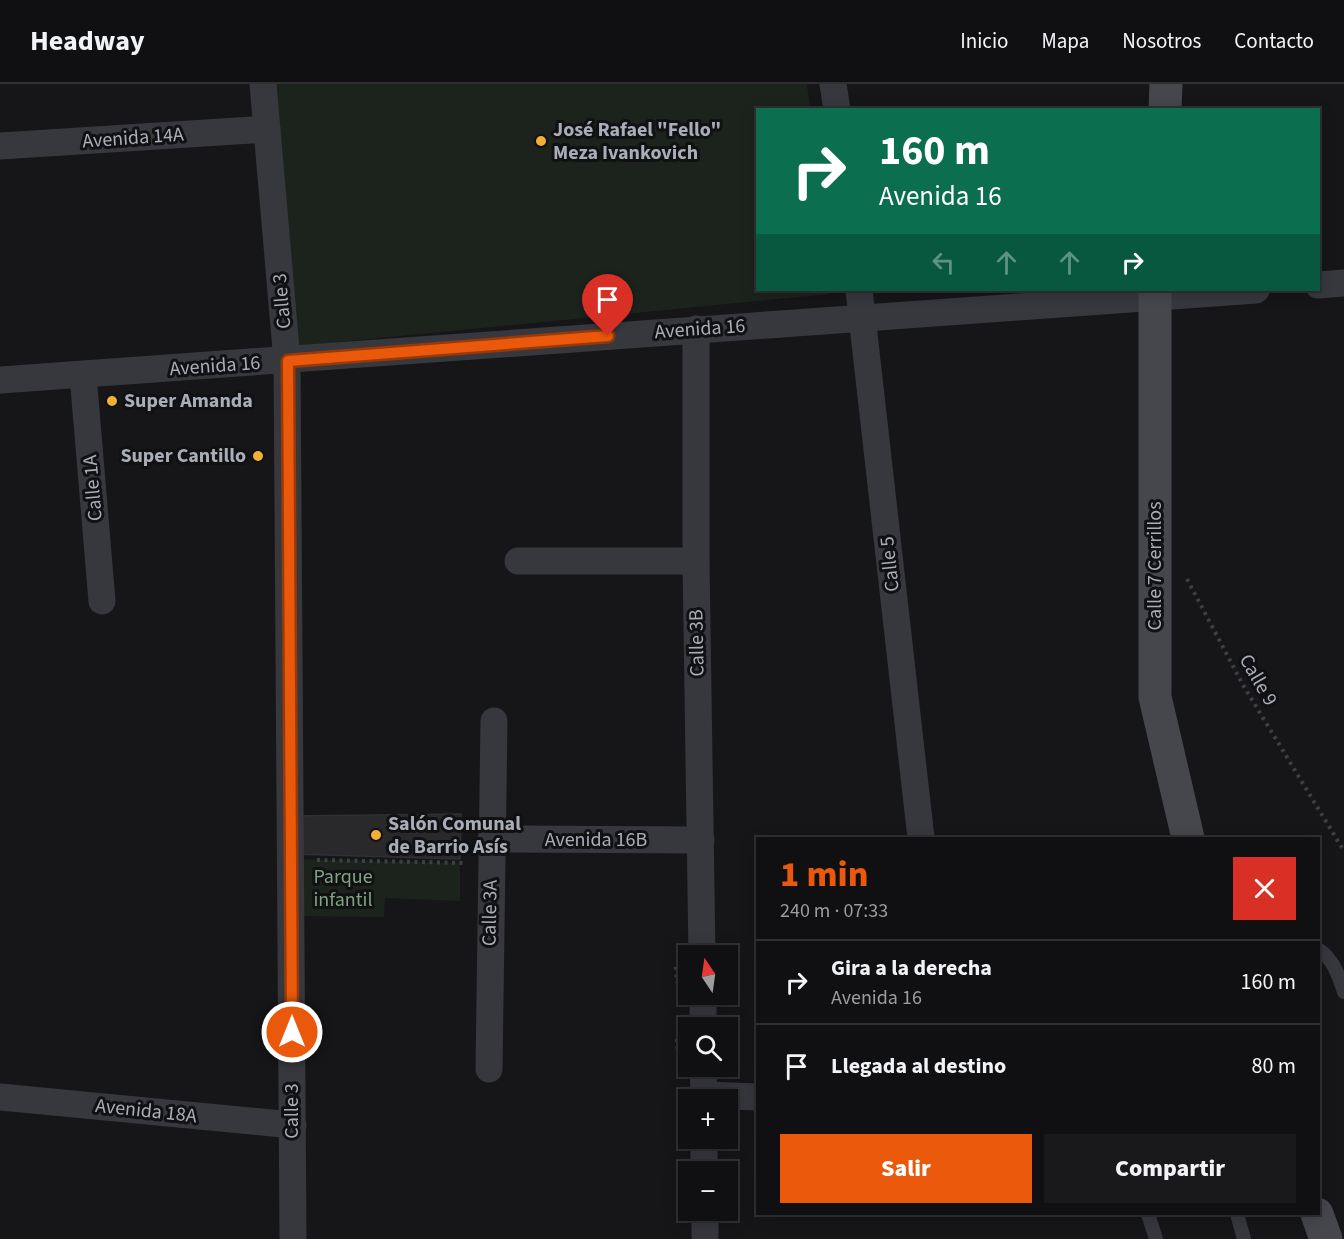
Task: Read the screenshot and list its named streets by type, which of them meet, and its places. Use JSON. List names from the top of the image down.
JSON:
{
  "streets": {
    "main road": ["Calle 7 Cerrillos"],
    "street": [
      "Avenida 14A",
      "Calle 3",
      "Avenida 16",
      "Calle 1A",
      "Calle 5",
      "Calle 3B",
      "Avenida 16B",
      "Calle 3A",
      "Avenida 18A"
    ],
    "path": ["Calle 9"]
  },
  "crossings": [
    ["Avenida 14A", "Calle 3"],
    ["Calle 3", "Avenida 16"],
    ["Calle 3", "Avenida 18A"],
    ["Avenida 16", "Calle 1A"],
    ["Avenida 16", "Calle 5"],
    ["Avenida 16", "Calle 7 Cerrillos"],
    ["Avenida 16", "Calle 3B"],
    ["Calle 3B", "Avenida 16B"],
    ["Avenida 16B", "Calle 3A"]
  ],
  "parks": ["Parque infantil"],
  "places": [
    "José Rafael \"Fello\" Meza Ivankovich",
    "Super Amanda",
    "Super Cantillo",
    "Salón Comunal de Barrio Asís"
  ],
  "north": "top",
  "page": {
    "header": "Headway",
    "nav": [
      "Inicio",
      "Mapa",
      "Nosotros",
      "Contacto"
    ],
    "turn": ["160 m", "Avenida 16"],
    "heading": ["1 min", "240 m · 07:33"],
    "list": [
      {
        "name": "Gira a la derecha",
        "note": "Avenida 16",
        "value": "160 m"
      },
      {
        "name": "Llegada al destino",
        "value": "80 m"
      }
    ],
    "map_buttons": ["+", "−"],
    "buttons": ["Salir", "Compartir"]
  }
}
